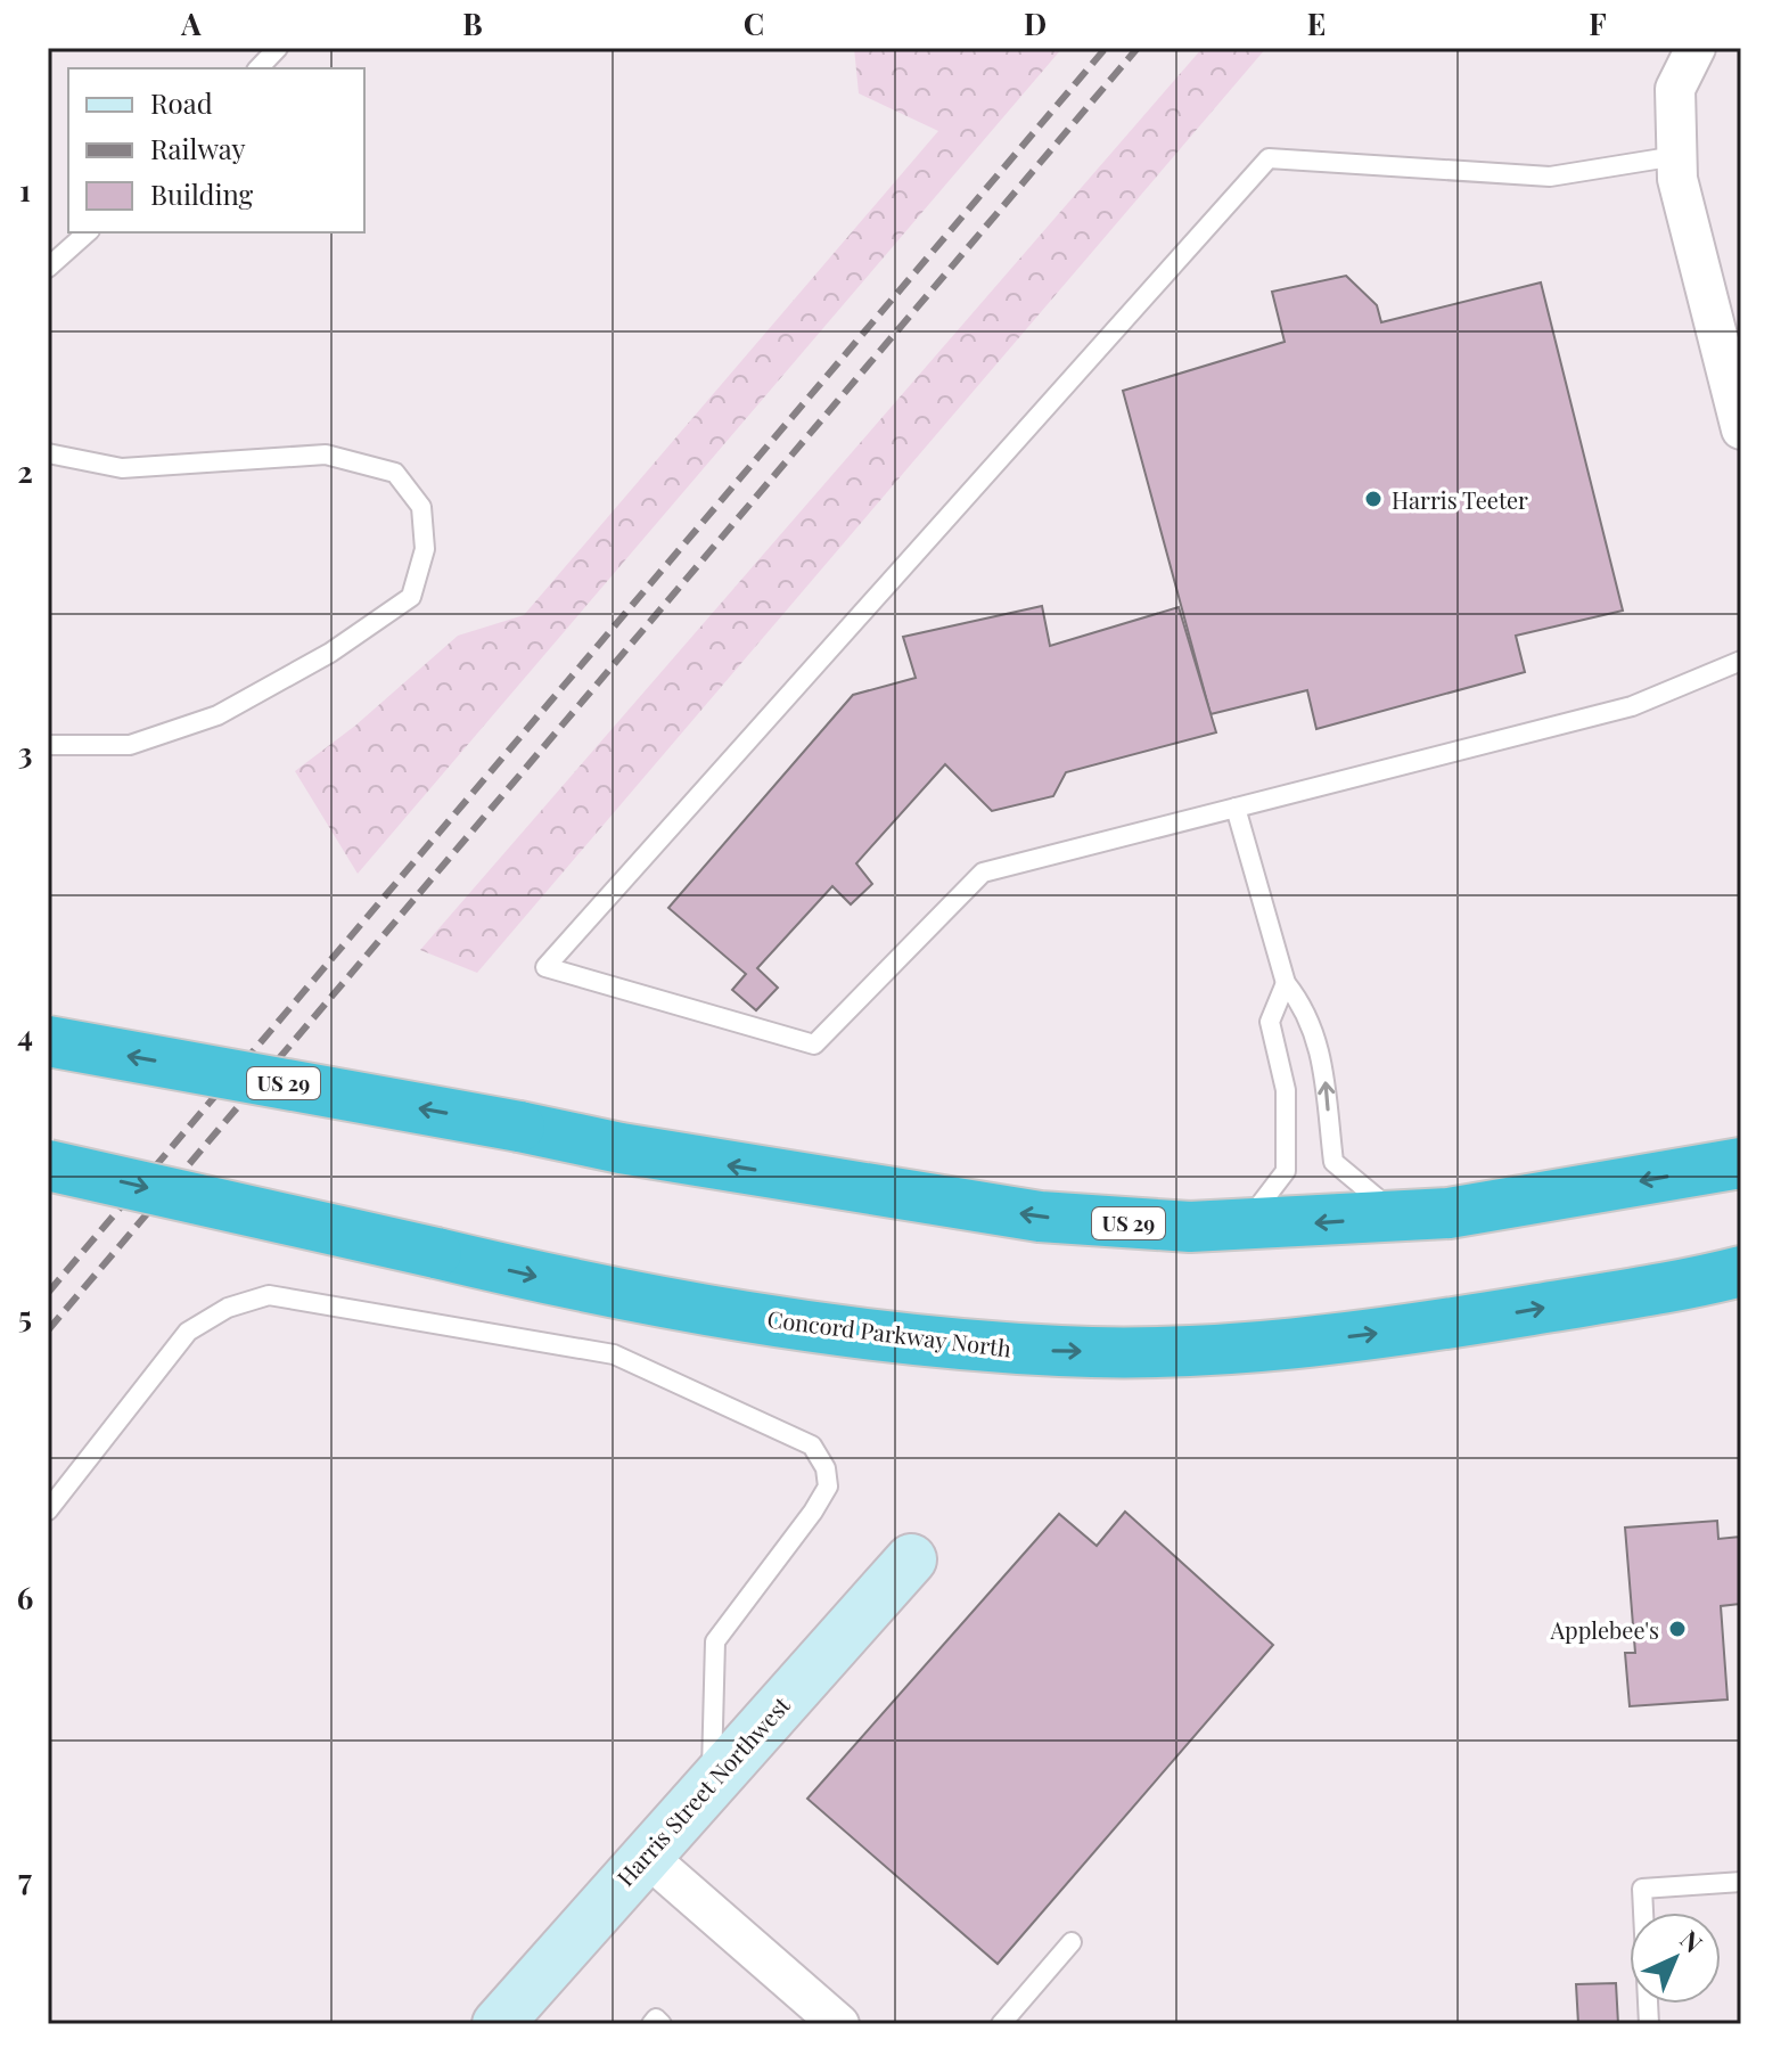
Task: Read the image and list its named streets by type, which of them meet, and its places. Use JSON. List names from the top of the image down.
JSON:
{
  "streets": {
    "highway": ["US 29", "Concord Parkway North"],
    "street": ["Harris Street Northwest"]
  },
  "places": ["Harris Teeter", "Applebee's"],
  "legend": ["Road", "Railway", "Building"],
  "north": "top right",
  "grid": {
    "columns": [
      "A",
      "B",
      "C",
      "D",
      "E",
      "F"
    ],
    "rows": [
      "1",
      "2",
      "3",
      "4",
      "5",
      "6",
      "7"
    ]
  }
}
